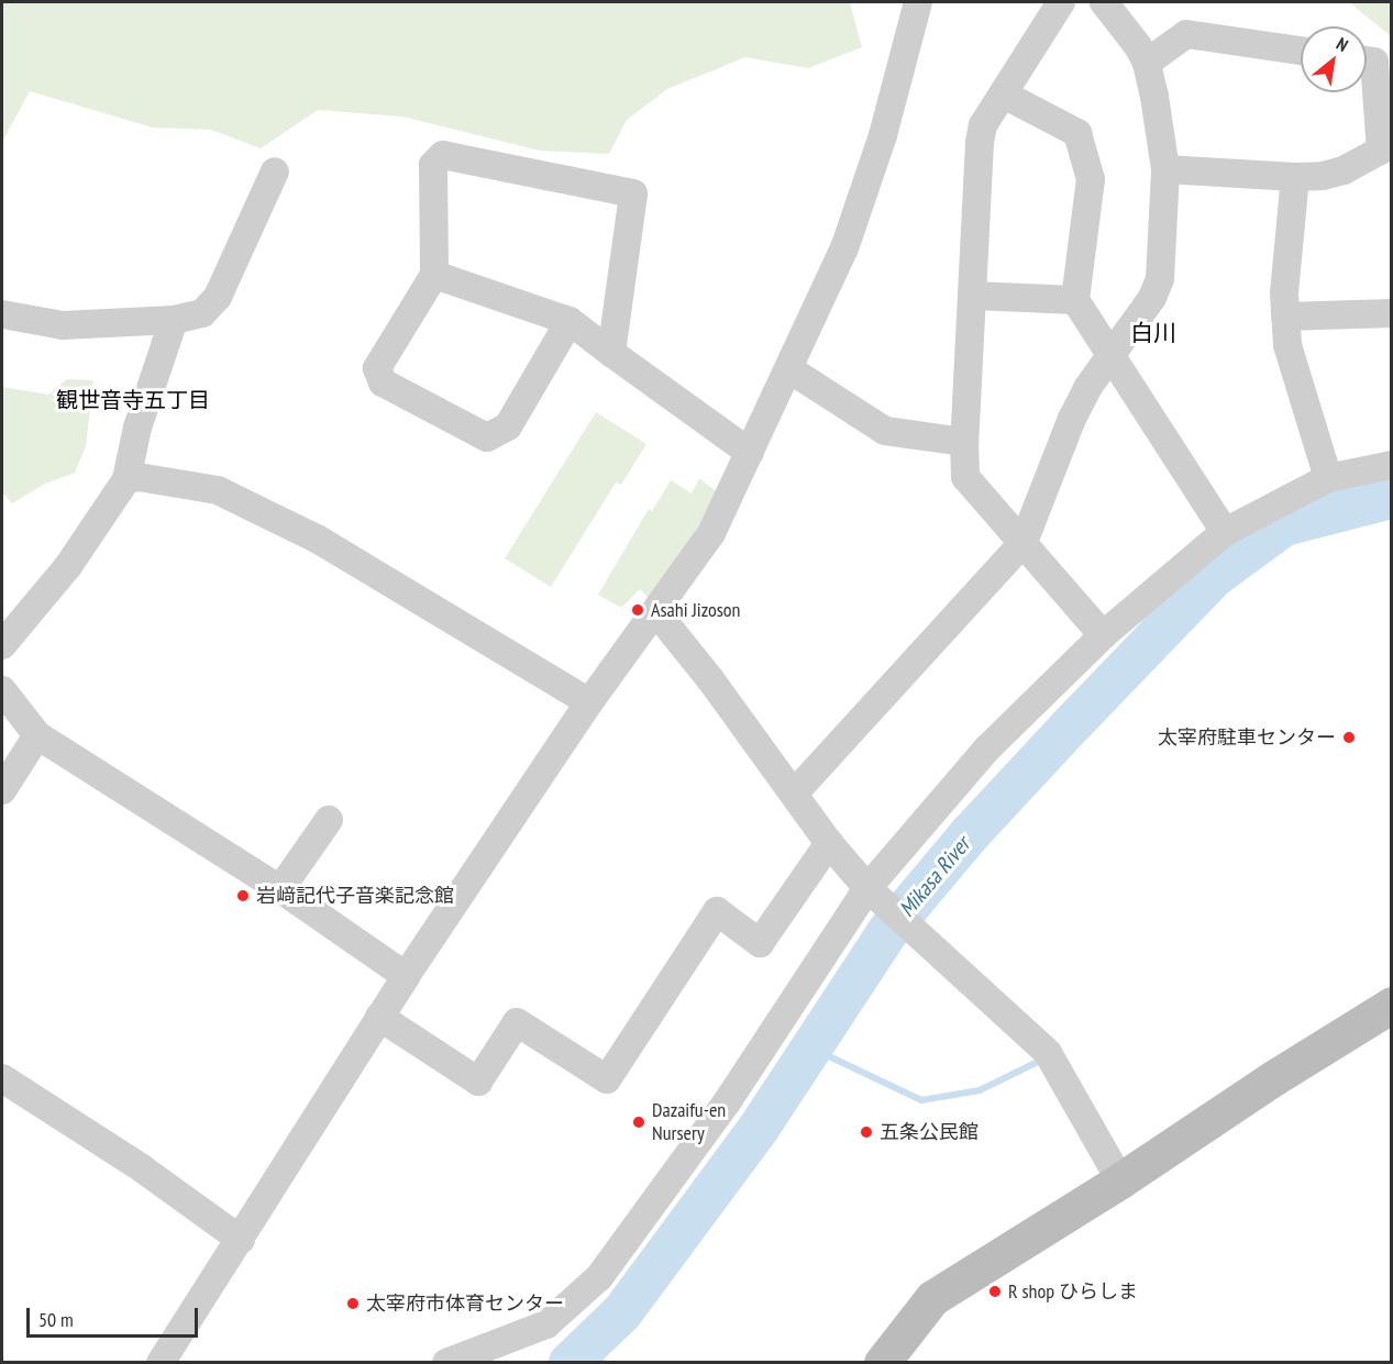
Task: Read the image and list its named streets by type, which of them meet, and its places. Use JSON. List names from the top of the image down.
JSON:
{
  "districts": ["白川", "観世音寺五丁目"],
  "water": ["Mikasa River"],
  "places": [
    "Asahi Jizoson",
    "太宰府駐車センター",
    "岩﨑記代子音楽記念館",
    "Dazaifu-en Nursery",
    "五条公民館",
    "R shop ひらしま",
    "太宰府市体育センター"
  ],
  "scale_bar": "50 m",
  "north": "top right"
}
